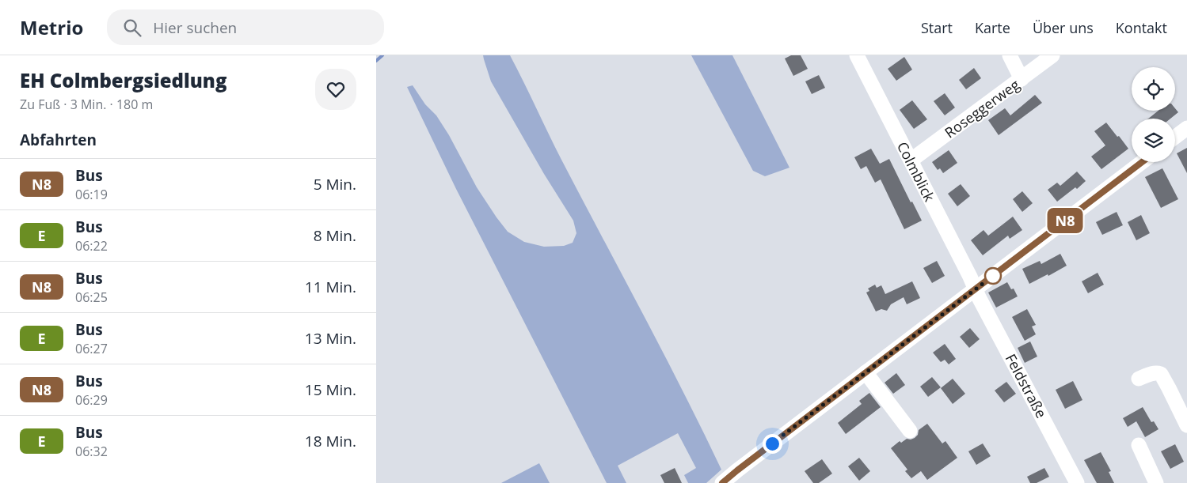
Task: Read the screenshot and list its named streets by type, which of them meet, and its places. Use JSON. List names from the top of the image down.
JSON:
{
  "streets": {
    "street": ["Roseggerweg", "Colmblick", "Feldstraße"]
  },
  "crossings": [
    ["Roseggerweg", "Colmblick"],
    ["Colmblick", "Feldstraße"]
  ],
  "lines": ["bus line N8"],
  "page": {
    "header": "Metrio",
    "search": "Hier suchen",
    "nav": [
      "Start",
      "Karte",
      "Über uns",
      "Kontakt"
    ],
    "heading": [
      ["EH Colmbergsiedlung", "Zu Fuß · 3 Min. · 180 m"],
      "Abfahrten"
    ],
    "on_map": "N8",
    "list": [
      {
        "mark": "N8",
        "name": "Bus",
        "note": "06:19",
        "value": "5 Min."
      },
      {
        "mark": "E",
        "name": "Bus",
        "note": "06:22",
        "value": "8 Min."
      },
      {
        "mark": "N8",
        "name": "Bus",
        "note": "06:25",
        "value": "11 Min."
      },
      {
        "mark": "E",
        "name": "Bus",
        "note": "06:27",
        "value": "13 Min."
      },
      {
        "mark": "N8",
        "name": "Bus",
        "note": "06:29",
        "value": "15 Min."
      },
      {
        "mark": "E",
        "name": "Bus",
        "note": "06:32",
        "value": "18 Min."
      }
    ]
  }
}
